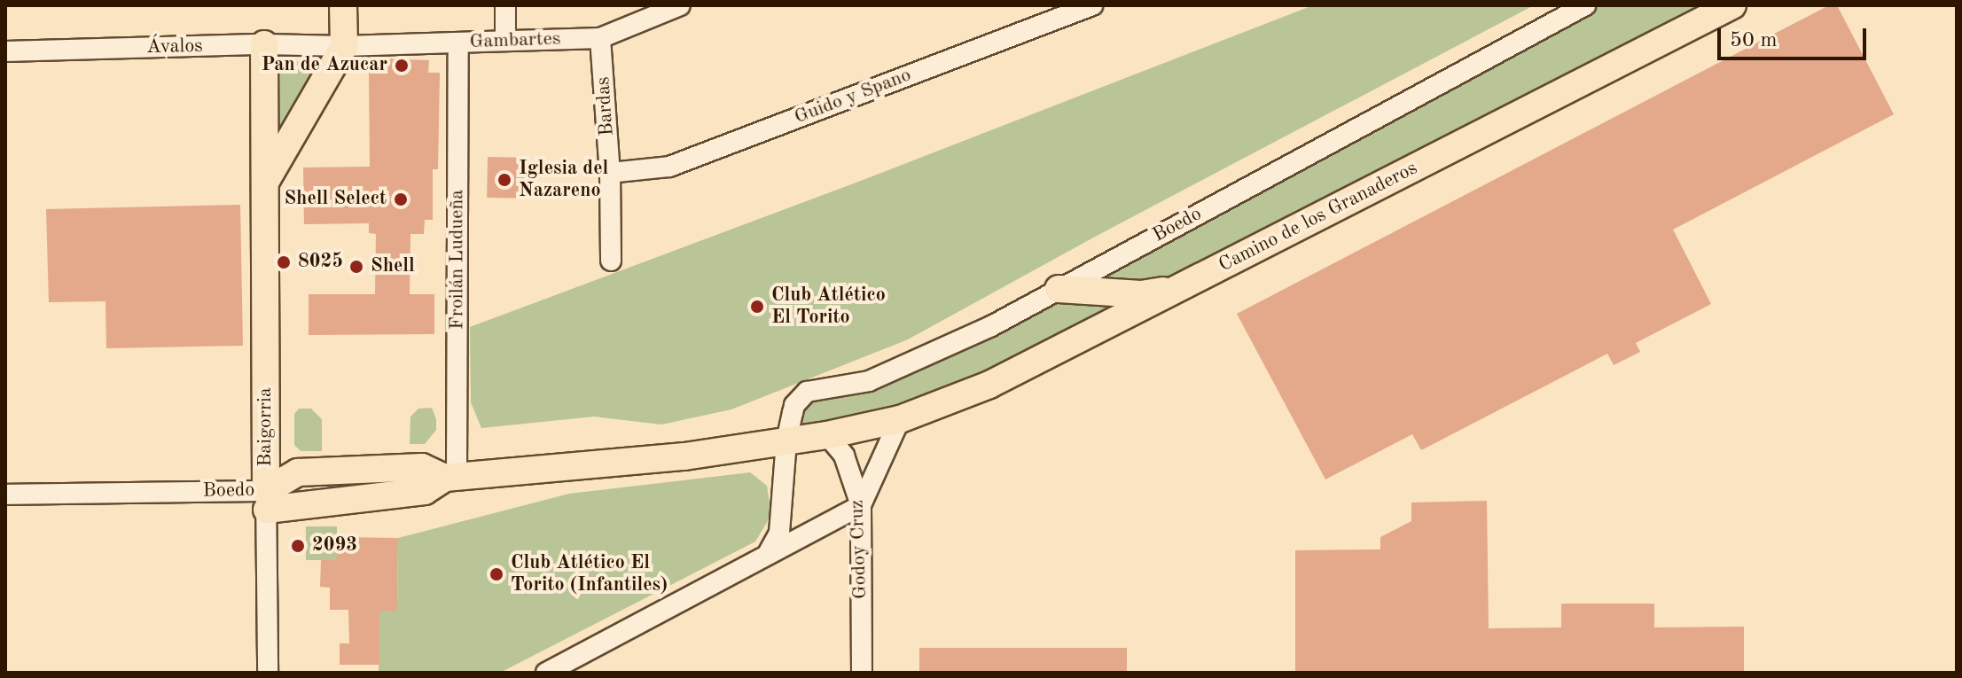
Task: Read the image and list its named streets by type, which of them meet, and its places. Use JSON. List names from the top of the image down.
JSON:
{
  "streets": {
    "main road": ["Camino de los Granaderos", "Boedo", "Baigorria"],
    "street": [
      "Gambartes",
      "Ávalos",
      "Guido y Spano",
      "Bardas",
      "Froilán Ludueña",
      "Godoy Cruz"
    ]
  },
  "crossings": [
    ["Gambartes", "Ávalos"],
    ["Gambartes", "Bardas"],
    ["Gambartes", "Froilán Ludueña"],
    ["Ávalos", "Baigorria"],
    ["Guido y Spano", "Bardas"],
    ["Camino de los Granaderos", "Boedo"],
    ["Camino de los Granaderos", "Godoy Cruz"],
    ["Boedo", "Froilán Ludueña"],
    ["Boedo", "Baigorria"],
    ["Boedo", "Godoy Cruz"]
  ],
  "places": [
    "Pan de Azucar",
    "Iglesia del Nazareno",
    "Shell Select",
    "8025",
    "Shell",
    "Club Atlético El Torito",
    "2093",
    "Club Atlético El Torito (Infantiles)"
  ],
  "scale_bar": "50 m"
}
